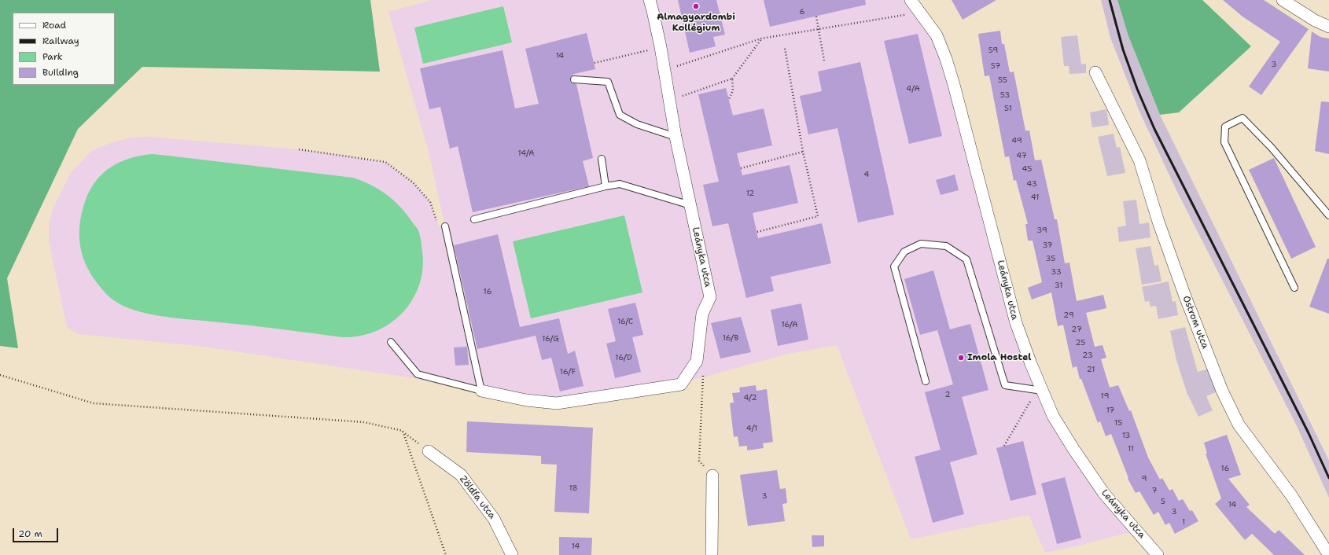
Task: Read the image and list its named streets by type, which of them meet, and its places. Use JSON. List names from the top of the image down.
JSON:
{
  "streets": {
    "street": ["Leányka utca", "Ostrom utca", "Zöldfa utca"]
  },
  "places": ["Almagyardombi Kollégium", "Imola Hostel"],
  "house_numbers": [
    "6",
    "59",
    "14",
    "3",
    "57",
    "55",
    "4/A",
    "53",
    "51",
    "49",
    "14/A",
    "47",
    "45",
    "4",
    "43",
    "12",
    "41",
    "39",
    "37",
    "35",
    "33",
    "31",
    "16",
    "29",
    "16/C",
    "16/A",
    "27",
    "16/B",
    "16/G",
    "25",
    "23",
    "16/D",
    "21",
    "16/F",
    "2",
    "19",
    "4/2",
    "17",
    "15",
    "4/1",
    "13",
    "11",
    "16",
    "9",
    "18",
    "7",
    "3",
    "5",
    "14",
    "3",
    "1",
    "14"
  ],
  "legend": [
    "Road",
    "Railway",
    "Park",
    "Building"
  ],
  "scale_bar": "20 m"
}
